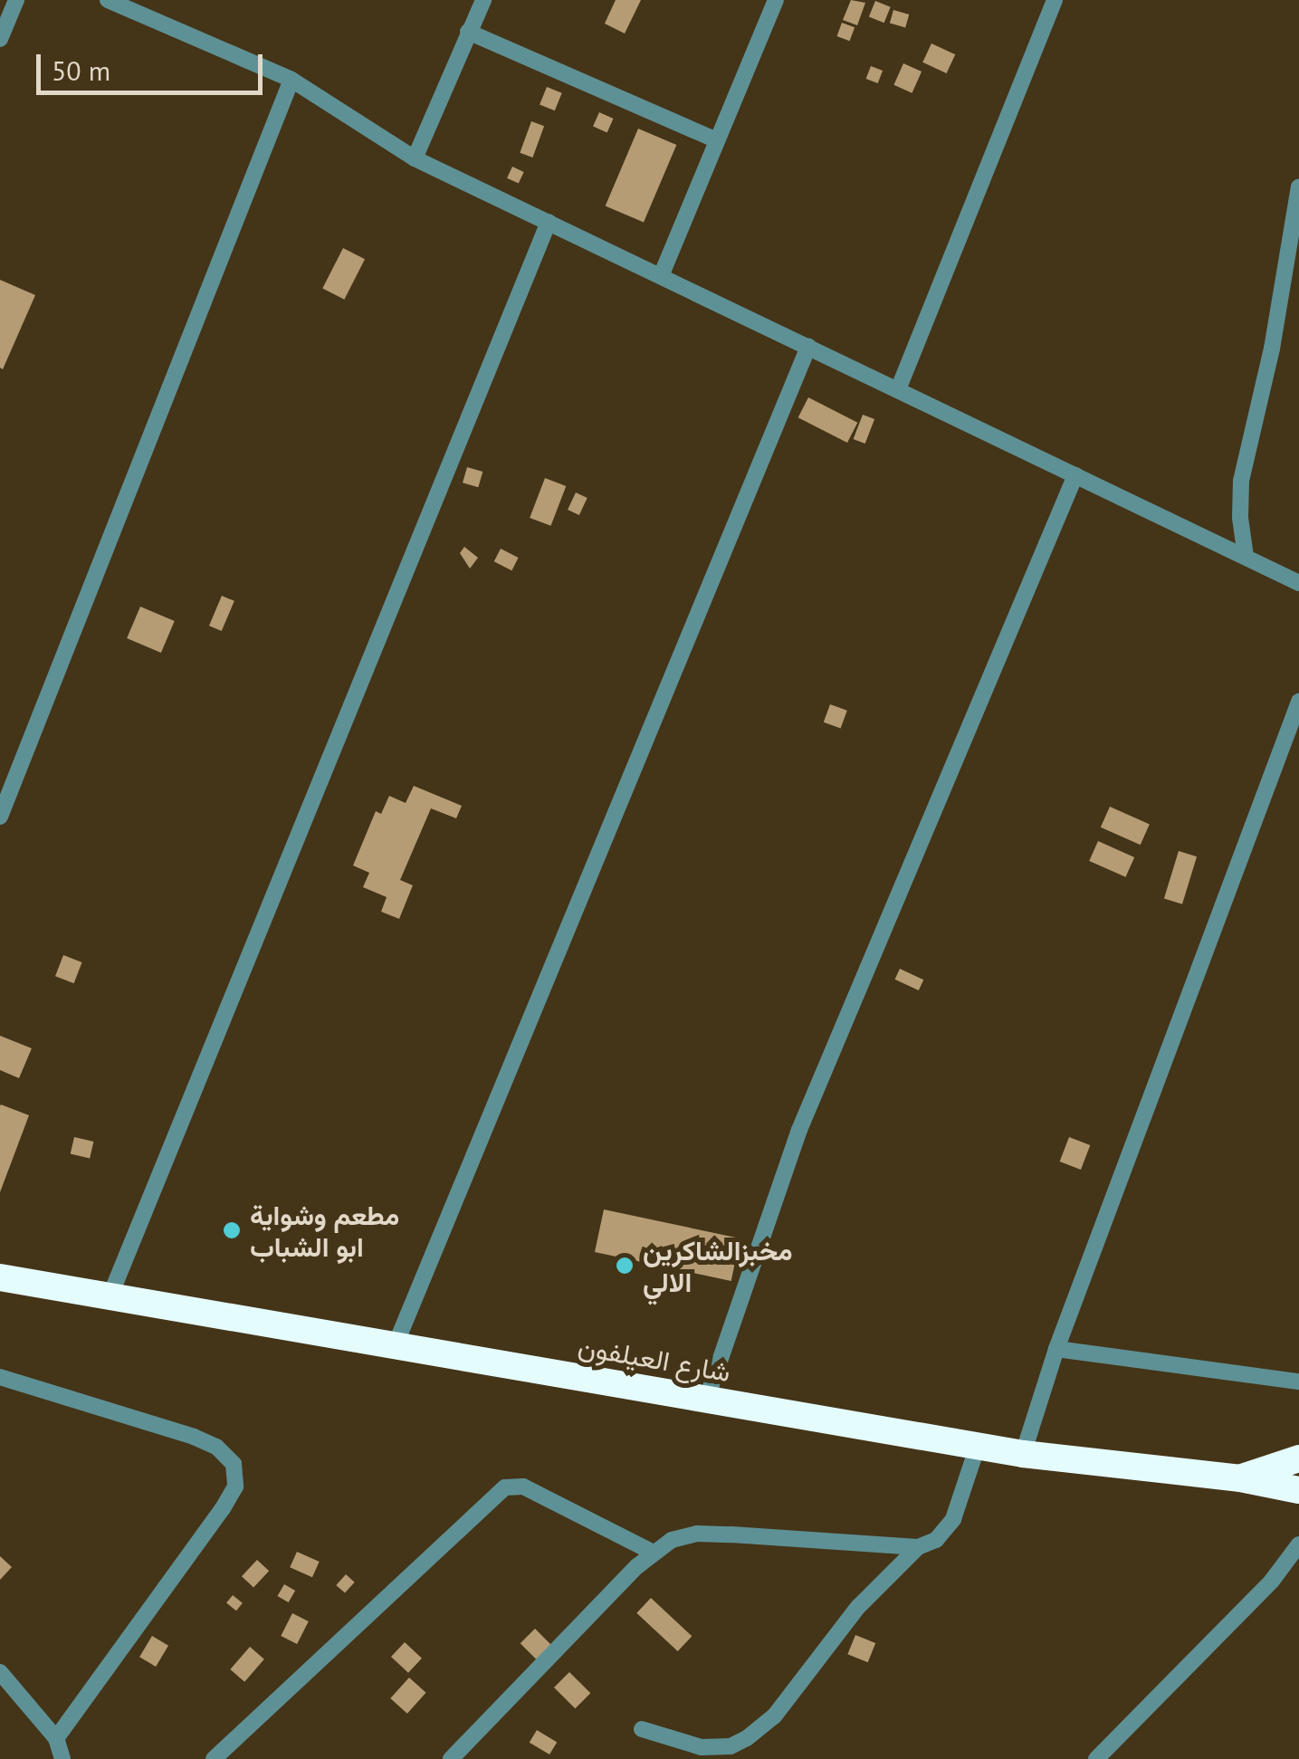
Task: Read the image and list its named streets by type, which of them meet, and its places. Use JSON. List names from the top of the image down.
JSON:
{
  "streets": {
    "highway": ["شارع العيلفون"]
  },
  "places": ["مطعم وشواية ابو الشباب", "مخبزالشاكرين الالي"],
  "scale_bar": "50 m"
}
